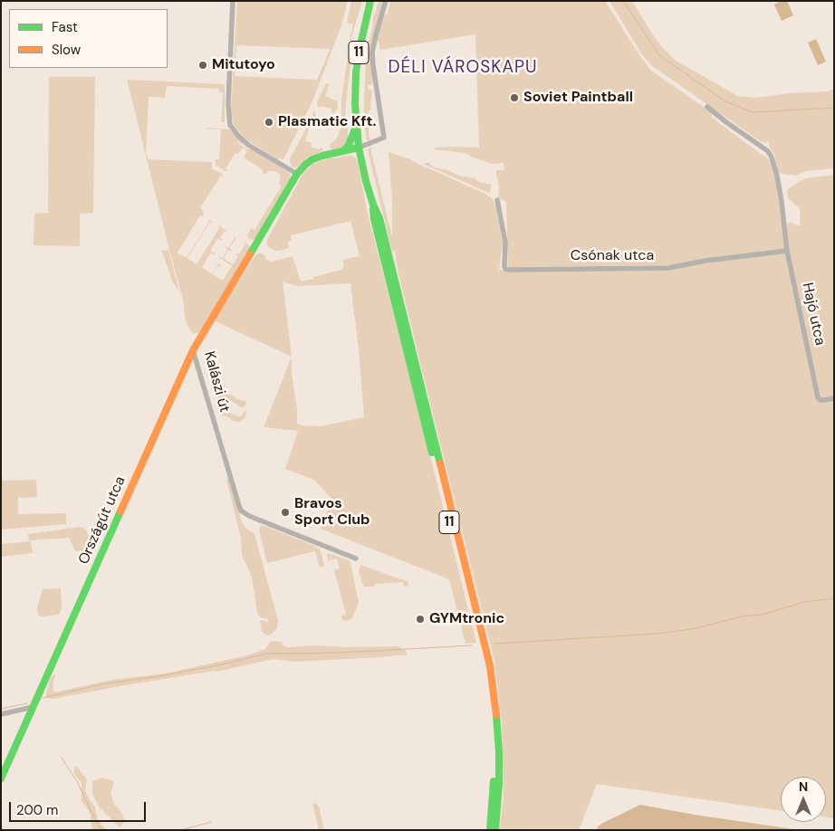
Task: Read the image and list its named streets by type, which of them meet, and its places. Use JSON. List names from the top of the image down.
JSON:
{
  "streets": {
    "main road": ["11", "Kalászi út", "Országút utca"],
    "street": ["Csónak utca", "Hajó utca"]
  },
  "crossings": [
    ["11", "Kalászi út"],
    ["Csónak utca", "Hajó utca"],
    ["Kalászi út", "Országút utca"]
  ],
  "districts": ["DÉLI VÁROSKAPU"],
  "places": [
    "Mitutoyo",
    "Soviet Paintball",
    "Plasmatic Kft.",
    "Bravos Sport Club",
    "GYMtronic"
  ],
  "legend": ["Fast", "Slow"],
  "scale_bar": "200 m",
  "north": "top"
}
